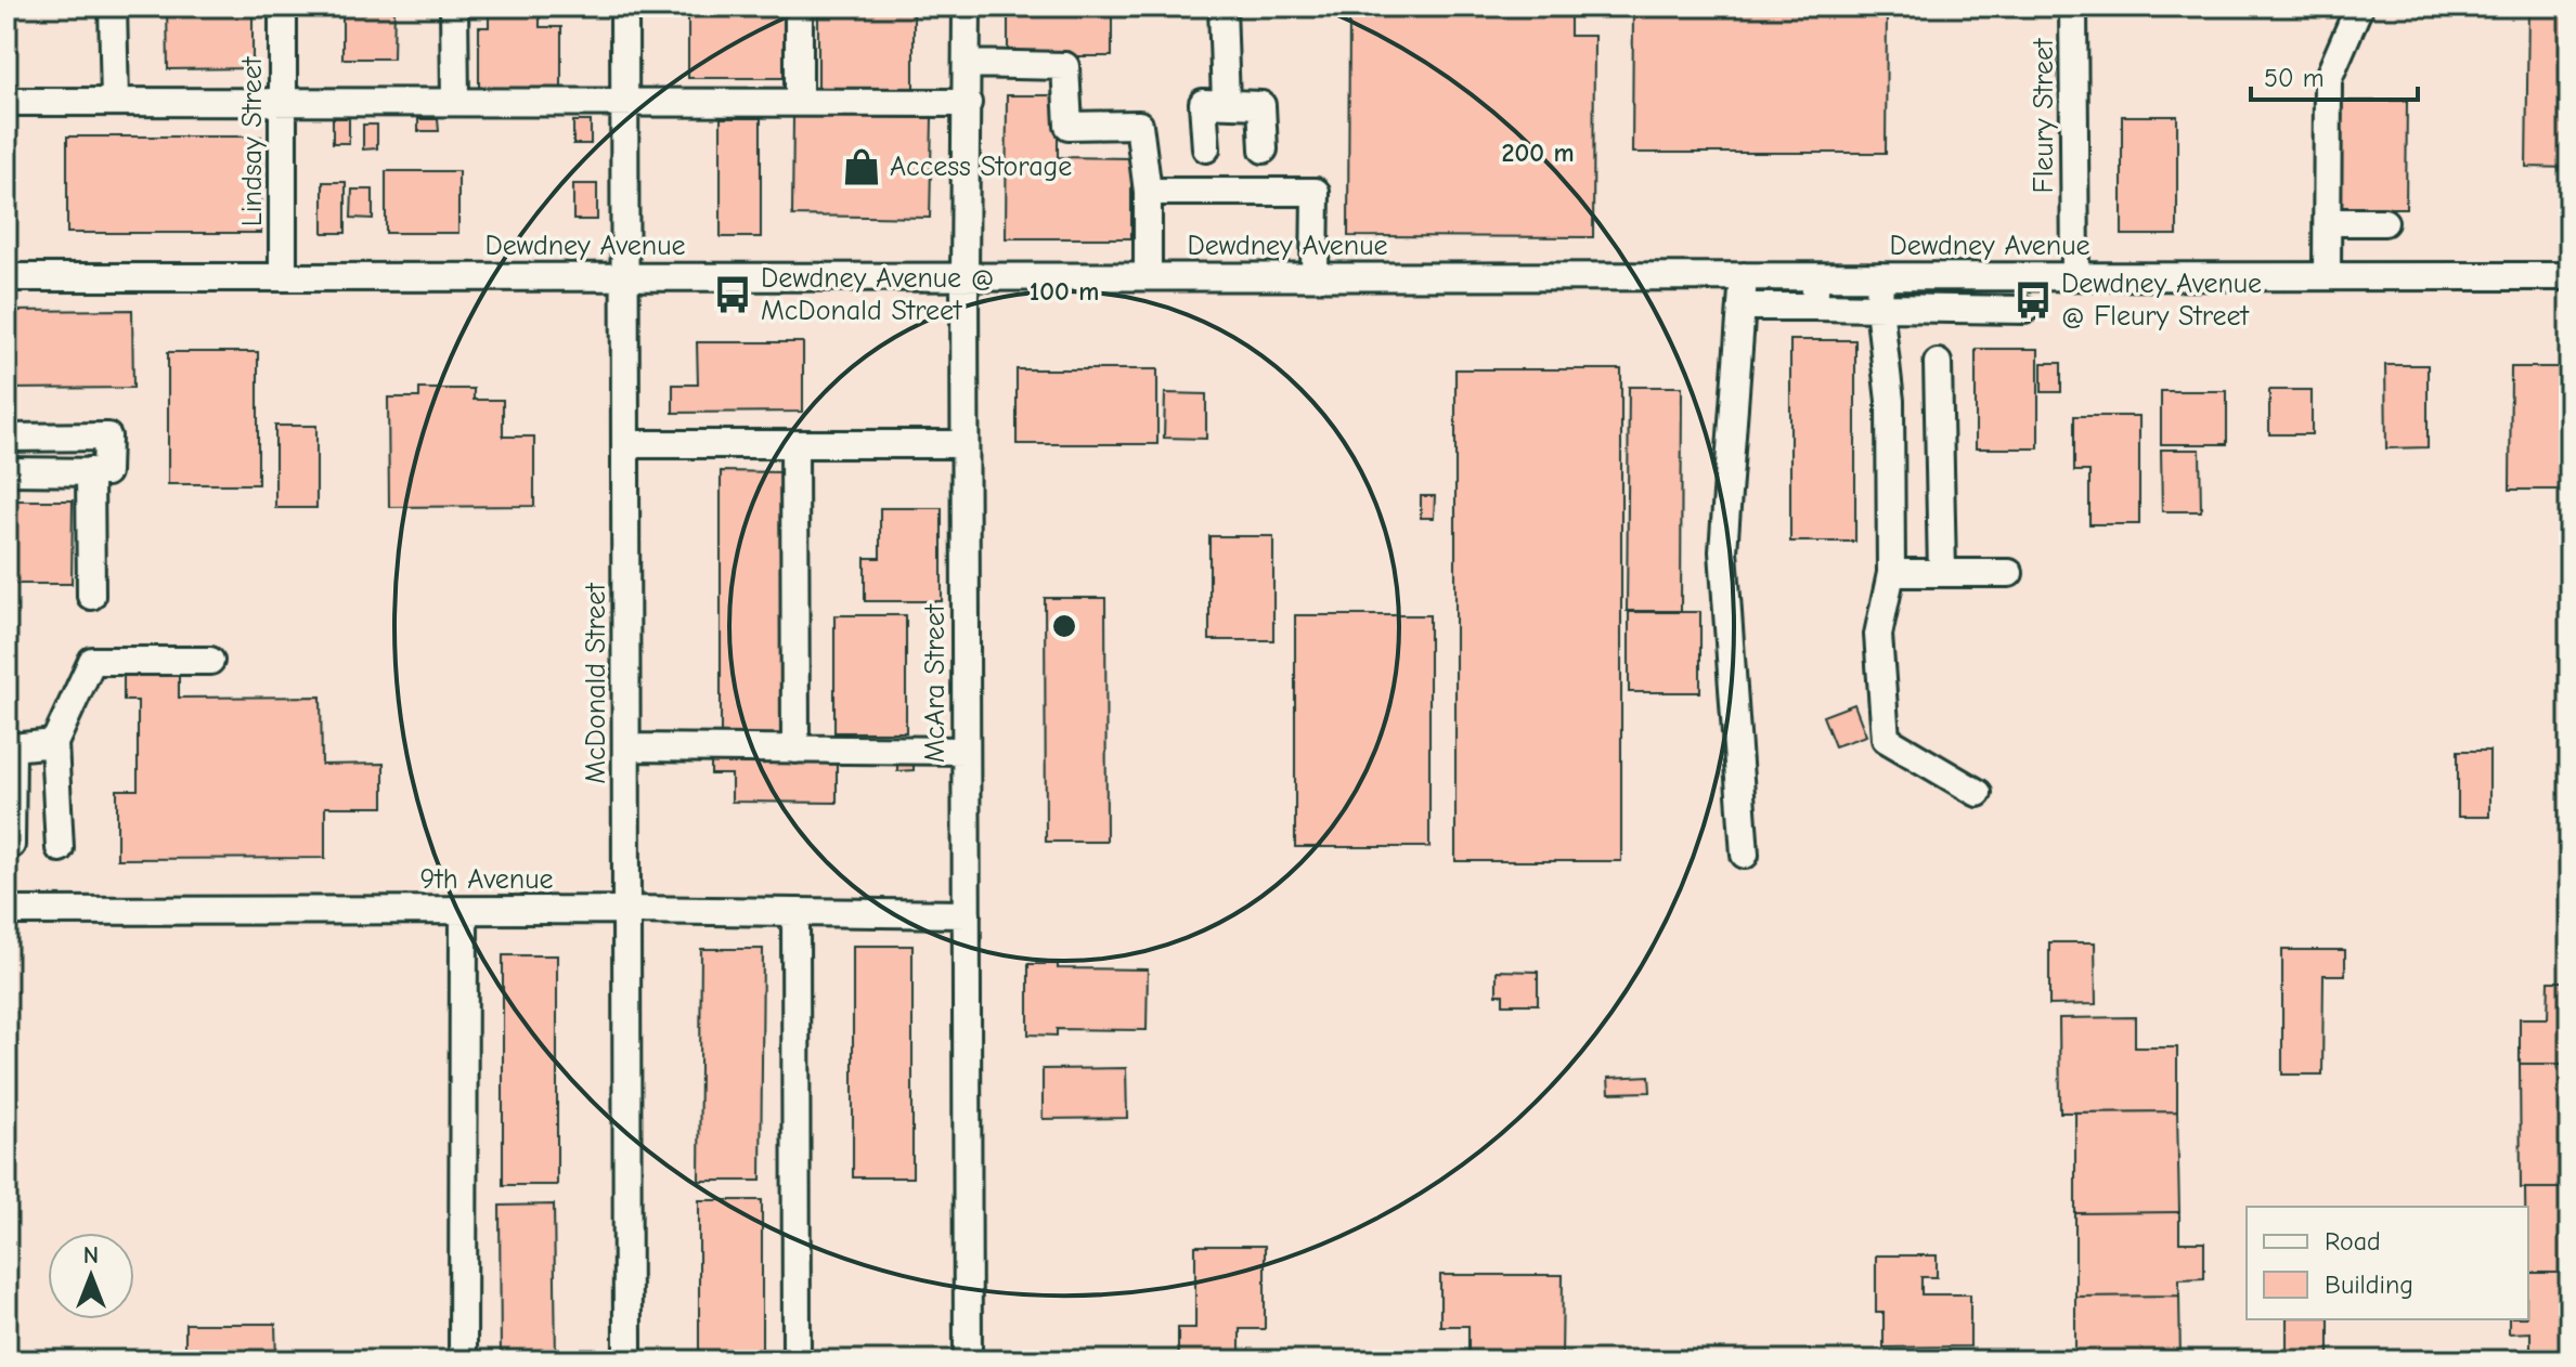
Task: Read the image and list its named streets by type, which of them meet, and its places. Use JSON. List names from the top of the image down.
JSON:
{
  "streets": {
    "street": [
      "Fleury Street",
      "Lindsay Street",
      "Dewdney Avenue",
      "McDonald Street",
      "McAra Street",
      "9th Avenue"
    ]
  },
  "crossings": [
    ["Fleury Street", "Dewdney Avenue"],
    ["Lindsay Street", "Dewdney Avenue"],
    ["Dewdney Avenue", "McDonald Street"],
    ["Dewdney Avenue", "McAra Street"],
    ["McDonald Street", "9th Avenue"],
    ["McAra Street", "9th Avenue"]
  ],
  "places": {
    "shop": ["Access Storage"],
    "bus stop": ["Dewdney Avenue @ McDonald Street", "Dewdney Avenue @ Fleury Street"]
  },
  "legend": ["Road", "Building"],
  "scale_bar": "50 m",
  "north": "top",
  "rings": ["200 m", "100 m"]
}
